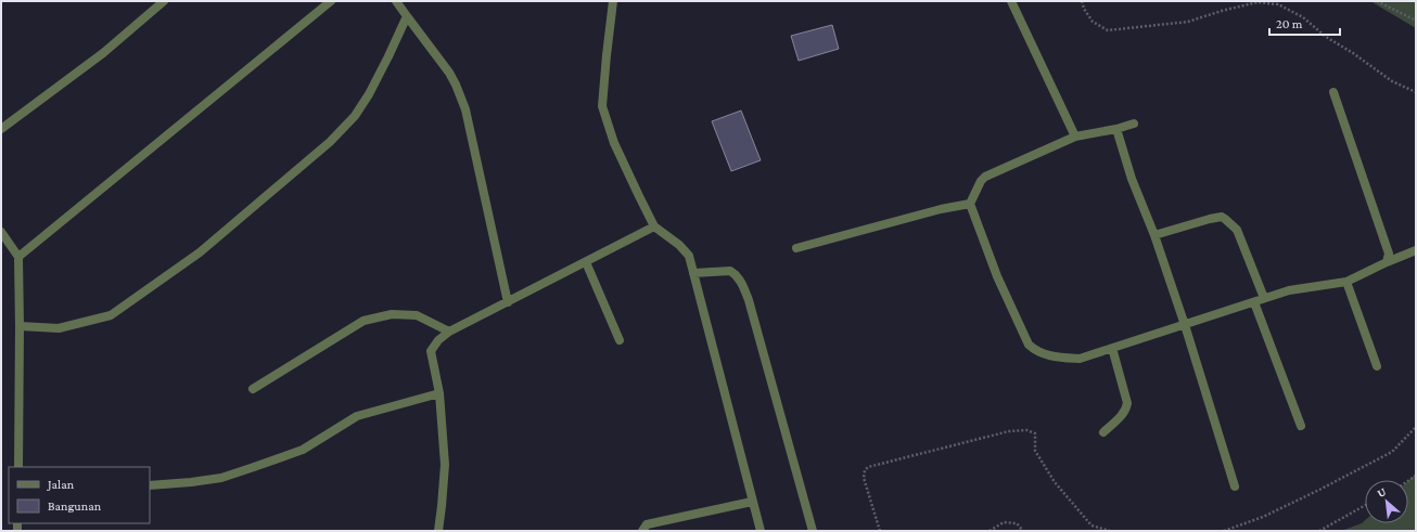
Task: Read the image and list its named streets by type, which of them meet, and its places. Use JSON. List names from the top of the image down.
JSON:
{
  "legend": ["Jalan", "Bangunan"],
  "scale_bar": "20 m",
  "north": "top left"
}
